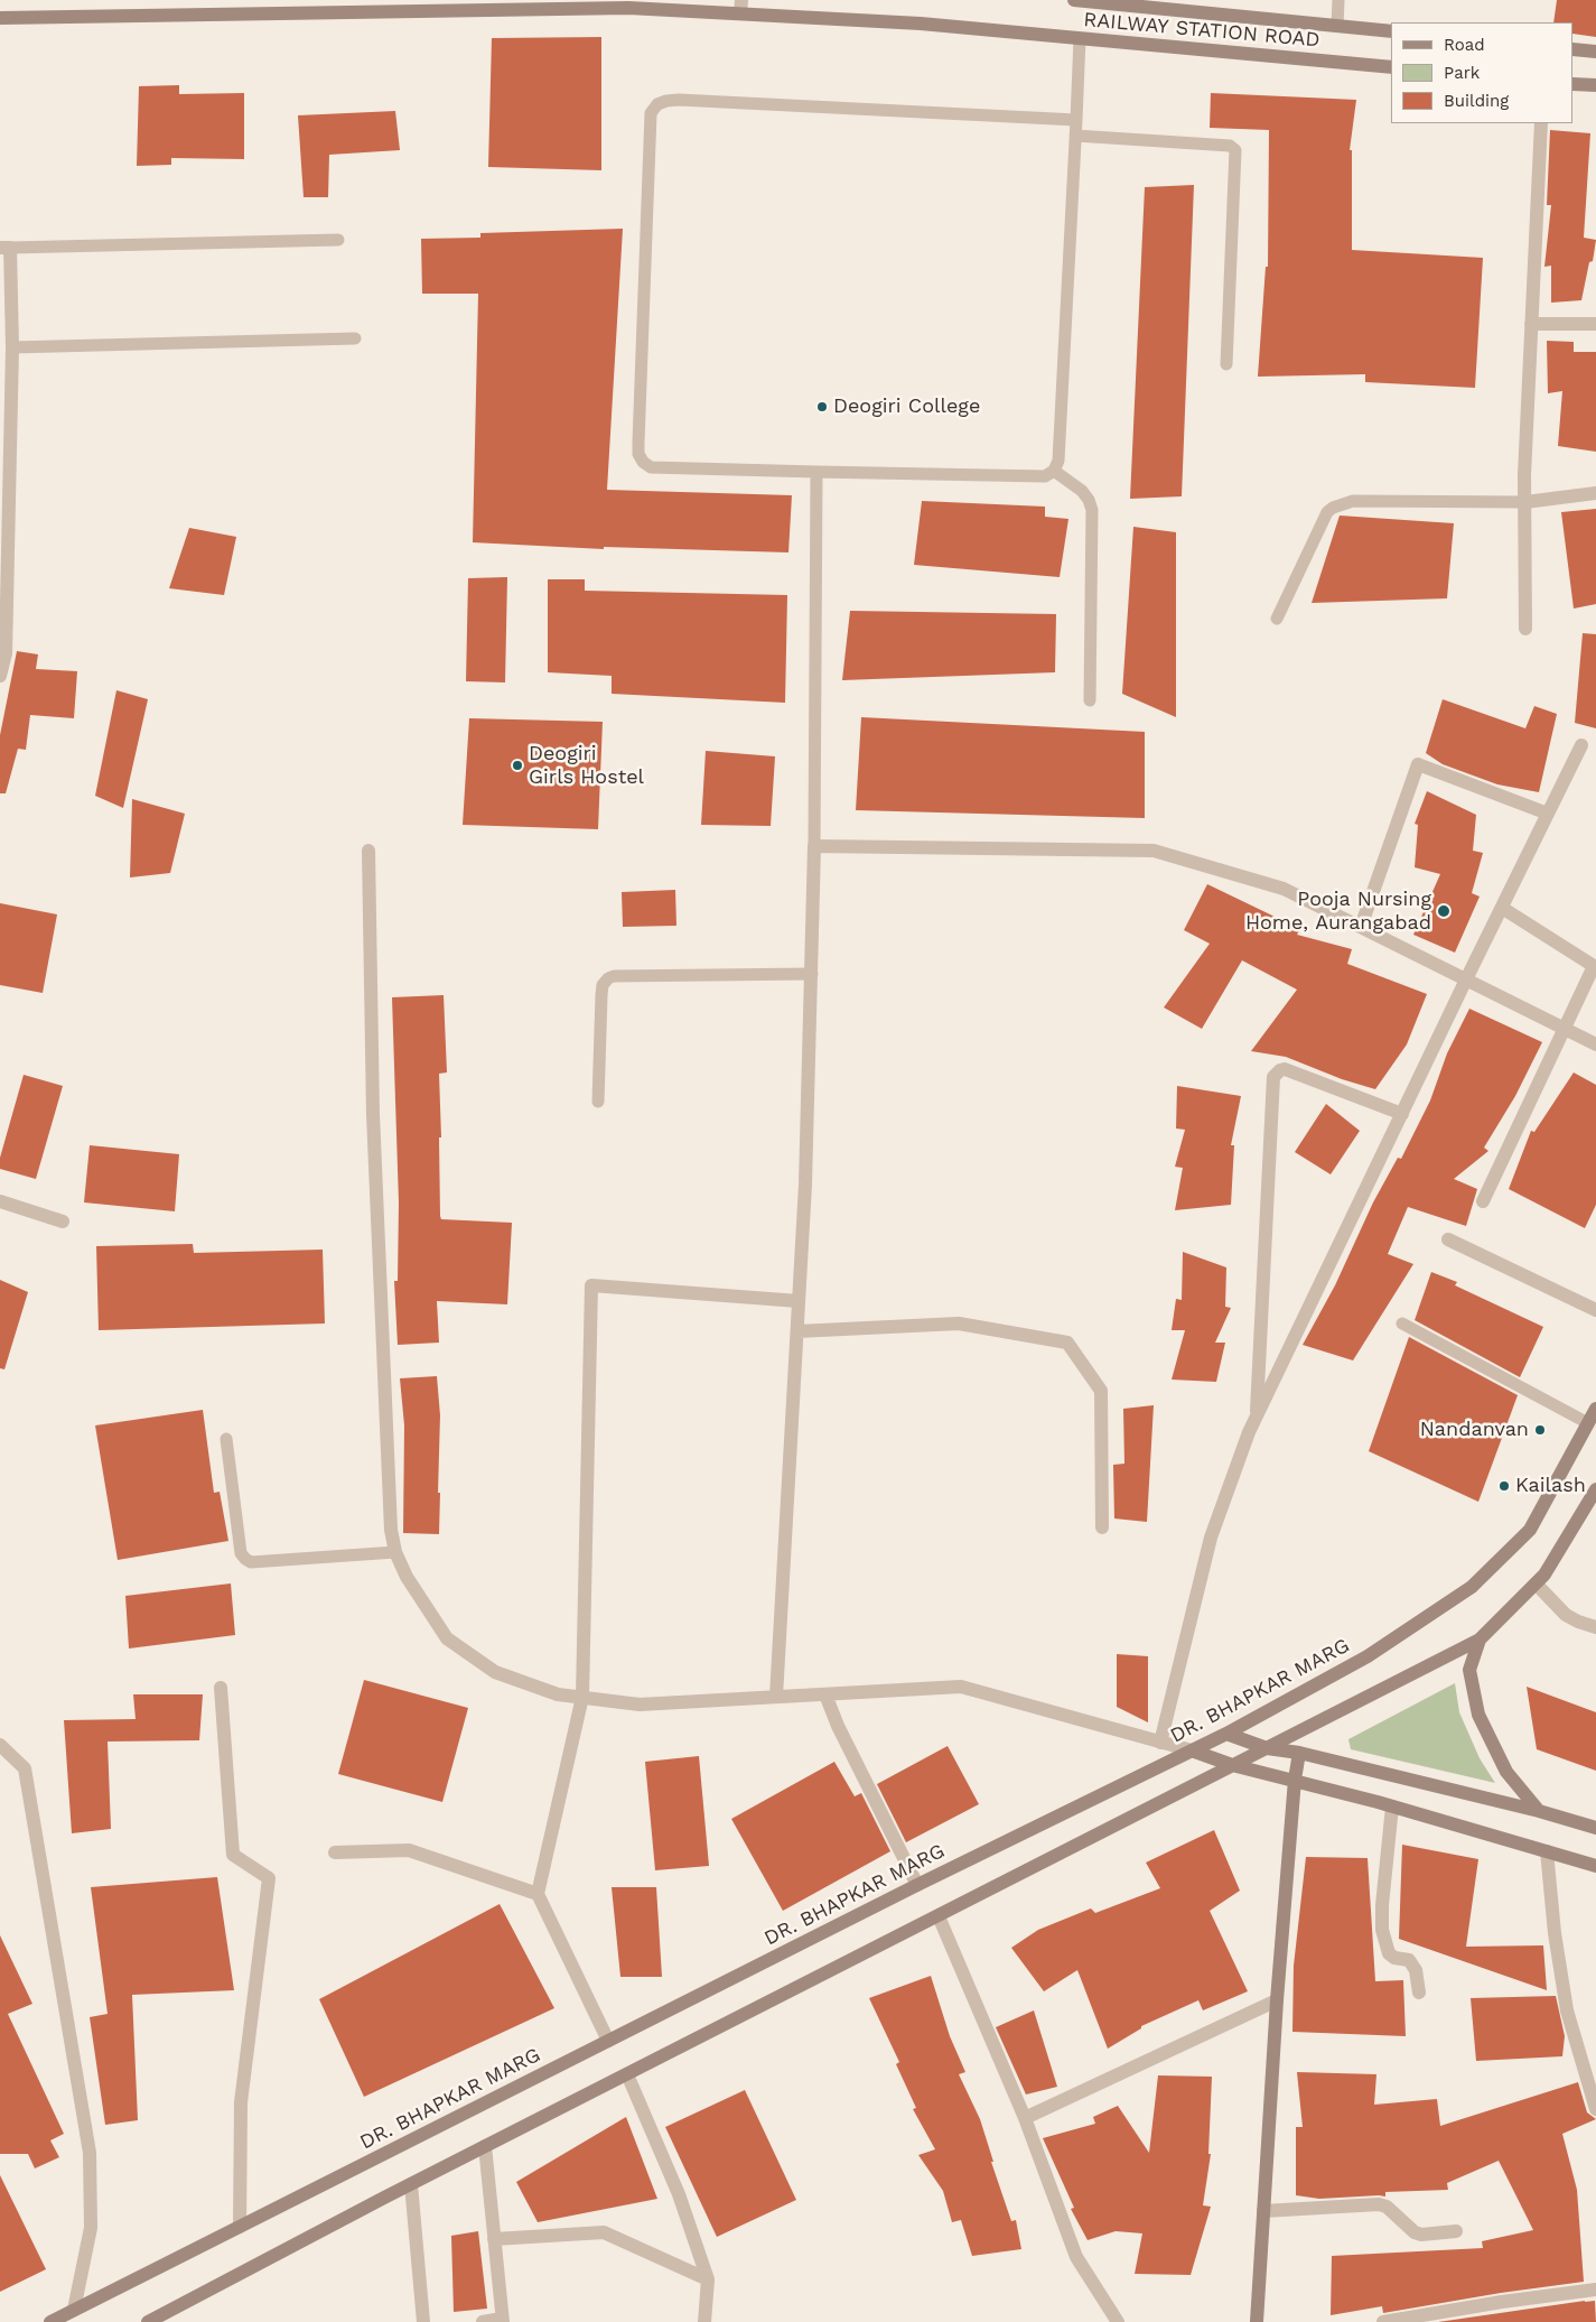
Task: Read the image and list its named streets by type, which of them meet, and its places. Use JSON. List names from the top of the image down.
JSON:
{
  "streets": {
    "main road": ["RAILWAY STATION ROAD", "DR. BHAPKAR MARG"]
  },
  "places": [
    "Deogiri College",
    "Deogiri Girls Hostel",
    "Pooja Nursing Home, Aurangabad",
    "Nandanvan",
    "Kailash"
  ],
  "legend": ["Road", "Park", "Building"]
}
